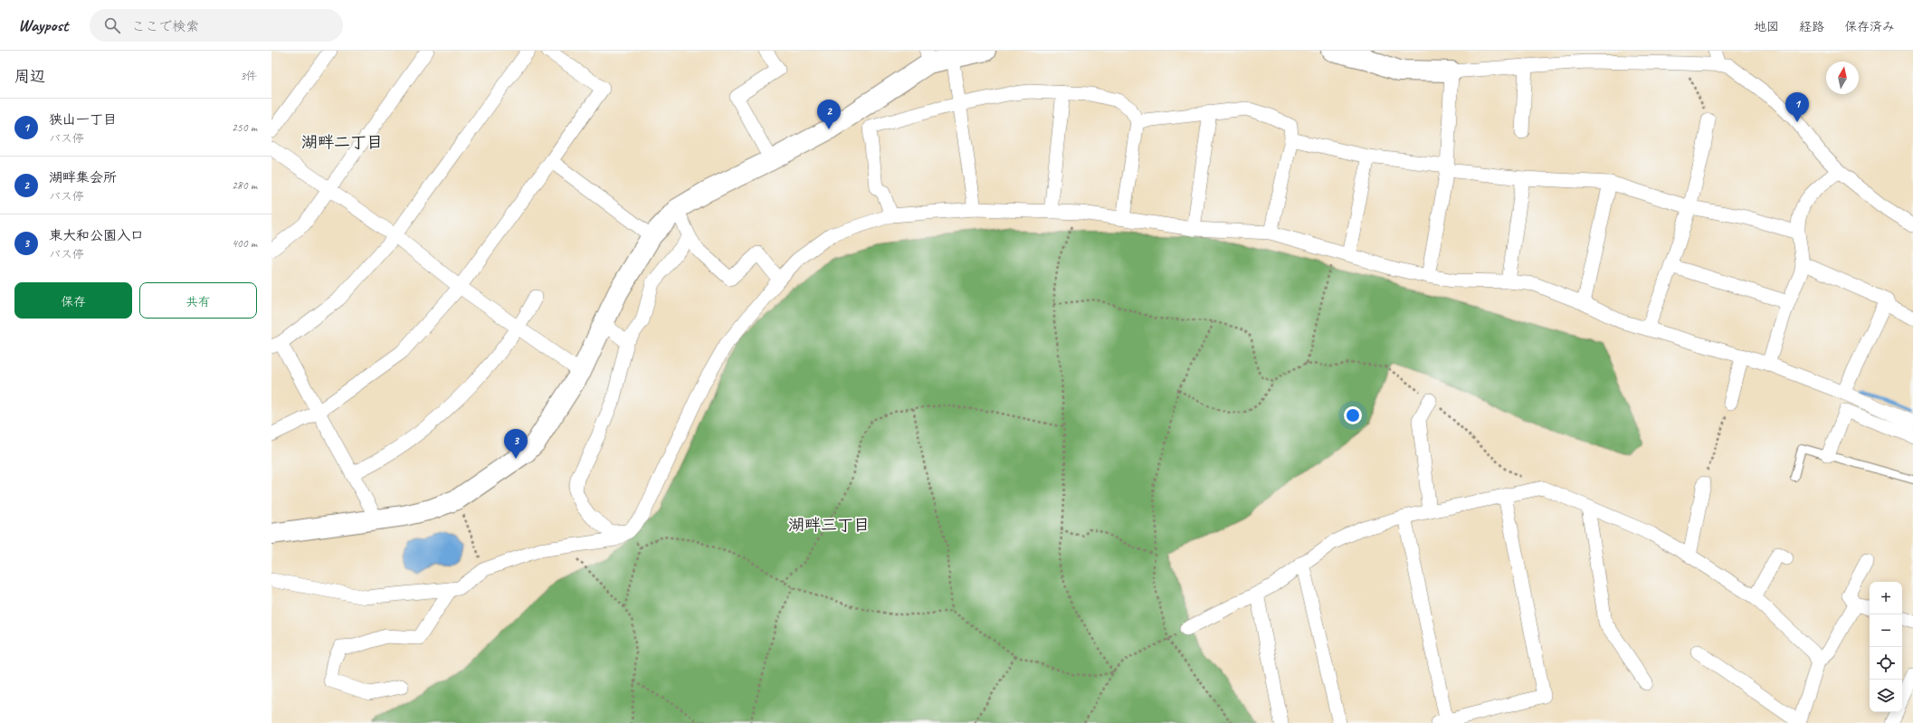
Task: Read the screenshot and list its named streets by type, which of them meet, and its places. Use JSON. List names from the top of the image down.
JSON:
{
  "districts": ["湖畔二丁目", "湖畔三丁目"],
  "north": "top",
  "page": {
    "header": "Waypost",
    "search": "ここで検索",
    "nav": ["地図", "経路", "保存済み"],
    "heading": ["周辺", "3件"],
    "pins": ["1", "2", "3"],
    "list": [
      {
        "mark": "1",
        "name": "狭山一丁目",
        "note": "バス停",
        "value": "250 m"
      },
      {
        "mark": "2",
        "name": "湖畔集会所",
        "note": "バス停",
        "value": "280 m"
      },
      {
        "mark": "3",
        "name": "東大和公園入口",
        "note": "バス停",
        "value": "400 m"
      }
    ],
    "buttons": ["保存", "共有"],
    "map_buttons": ["+", "−"]
  }
}
